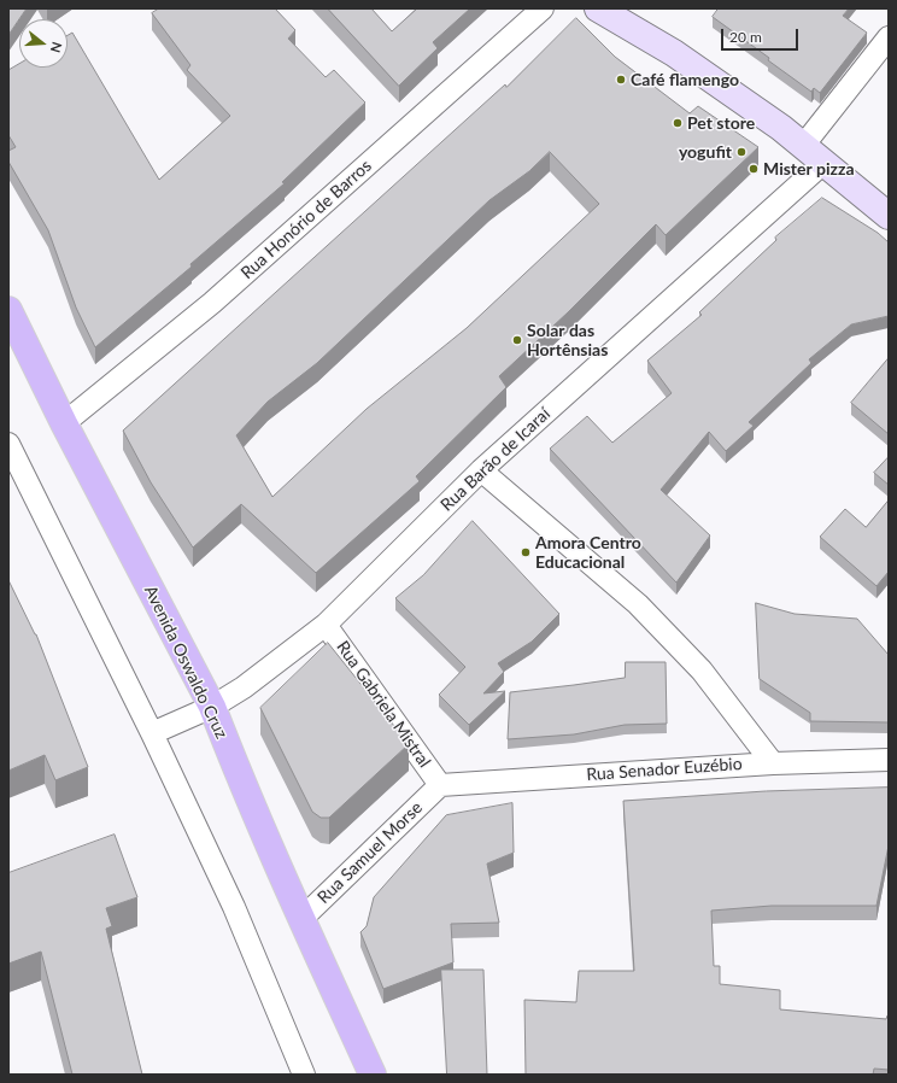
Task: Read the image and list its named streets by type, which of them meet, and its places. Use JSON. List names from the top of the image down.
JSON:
{
  "streets": {
    "main road": ["Avenida Oswaldo Cruz"],
    "street": [
      "Rua Honório de Barros",
      "Rua Barão de Icaraí",
      "Rua Gabriela Mistral",
      "Rua Senador Euzébio",
      "Rua Samuel Morse"
    ]
  },
  "crossings": [
    ["Rua Honório de Barros", "Avenida Oswaldo Cruz"],
    ["Rua Barão de Icaraí", "Avenida Oswaldo Cruz"],
    ["Rua Barão de Icaraí", "Rua Gabriela Mistral"],
    ["Avenida Oswaldo Cruz", "Rua Samuel Morse"],
    ["Rua Gabriela Mistral", "Rua Senador Euzébio"],
    ["Rua Gabriela Mistral", "Rua Samuel Morse"],
    ["Rua Senador Euzébio", "Rua Samuel Morse"]
  ],
  "places": [
    "Café flamengo",
    "Pet store",
    "yogufit",
    "Mister pizza",
    "Solar das Hortênsias",
    "Amora Centro Educacional"
  ],
  "scale_bar": "20 m",
  "north": "right"
}
